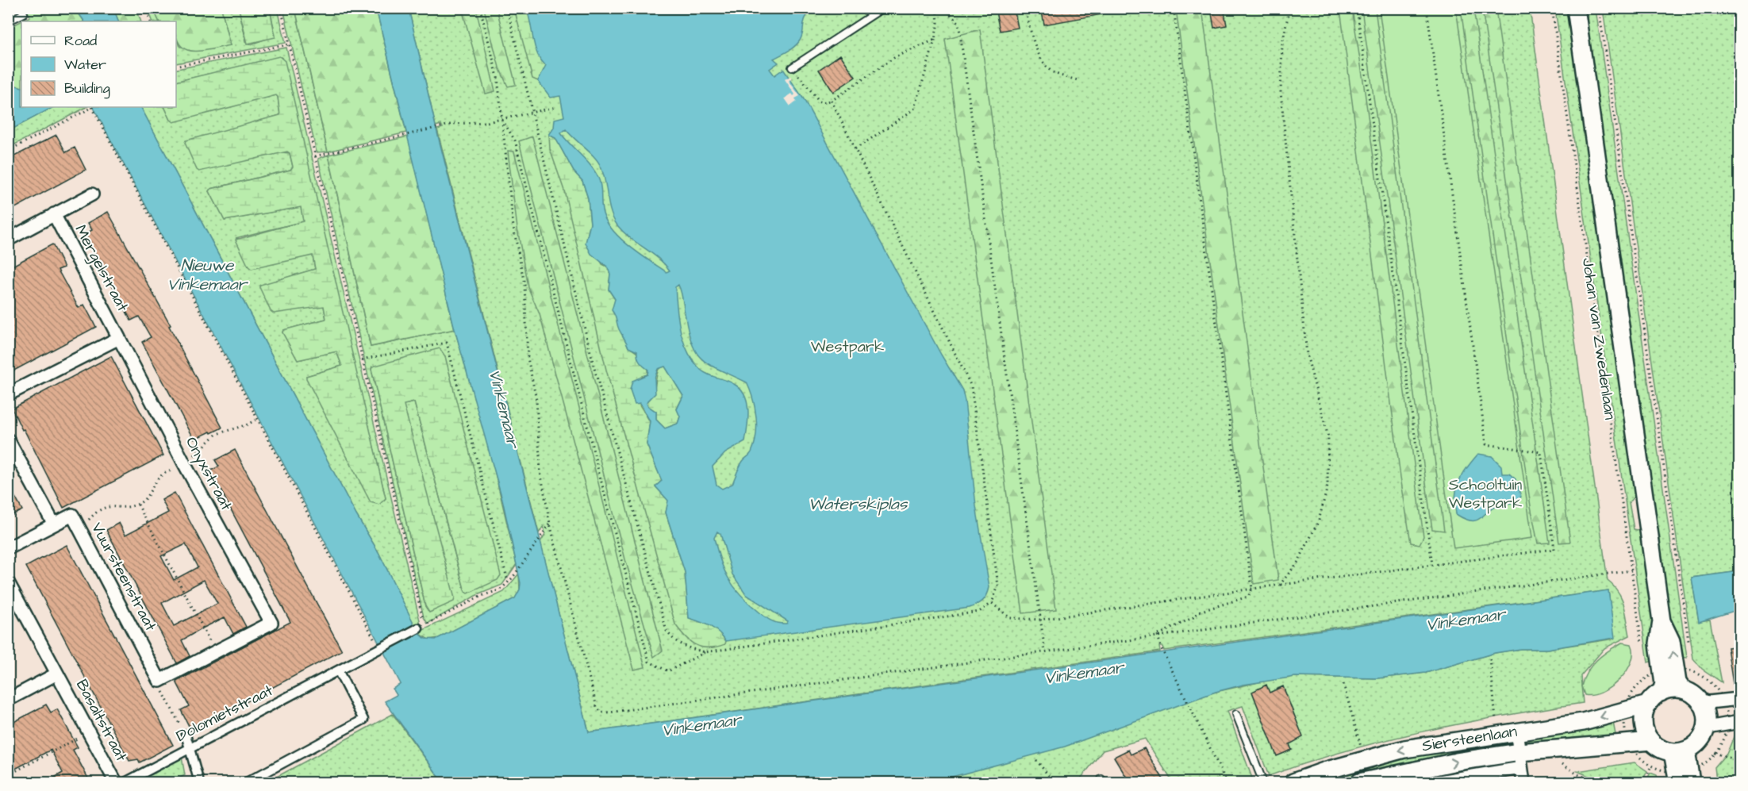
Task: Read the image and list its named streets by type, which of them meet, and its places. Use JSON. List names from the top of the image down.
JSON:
{
  "streets": {
    "main road": ["Johan van Zwedenlaan", "Siersteenlaan"],
    "street": [
      "Mergelstraat",
      "Onyxstraat",
      "Vuursteenstraat",
      "Dolomietstraat",
      "Basaltstraat"
    ]
  },
  "crossings": [
    ["Mergelstraat", "Onyxstraat"],
    ["Johan van Zwedenlaan", "Siersteenlaan"],
    ["Onyxstraat", "Vuursteenstraat"]
  ],
  "water": ["Nieuwe Vinkemaar", "Vinkemaar", "Waterskiplas"],
  "parks": ["Westpark", "Schooltuin Westpark"],
  "legend": ["Road", "Water", "Building"]
}
